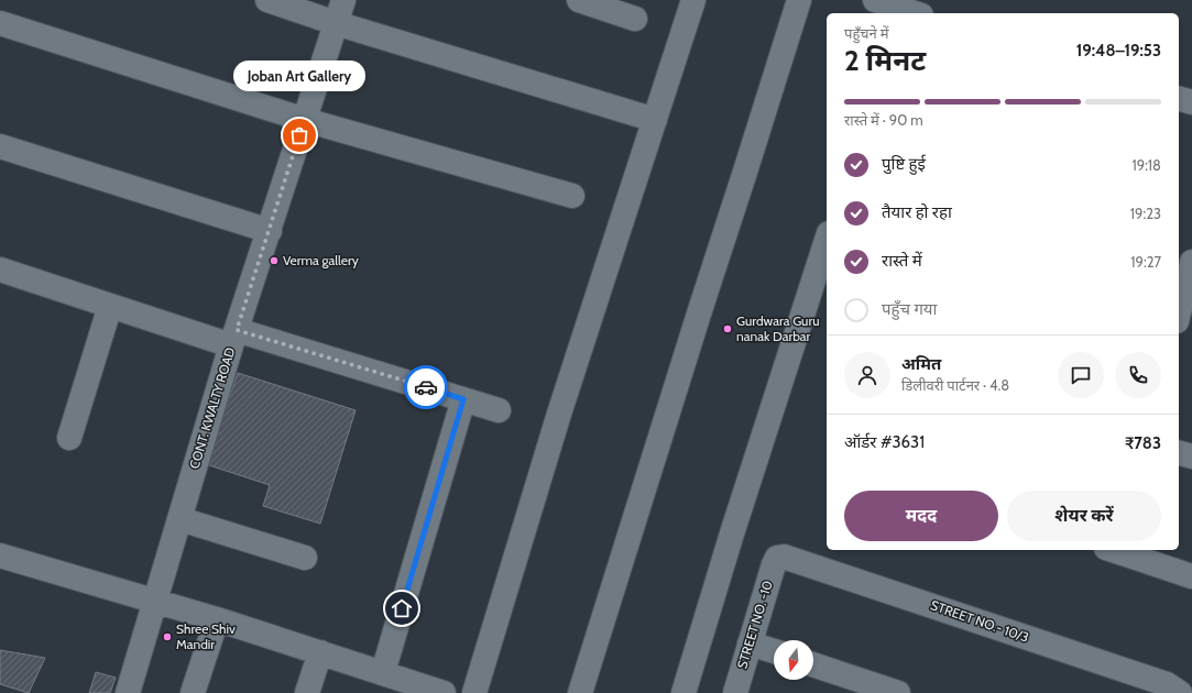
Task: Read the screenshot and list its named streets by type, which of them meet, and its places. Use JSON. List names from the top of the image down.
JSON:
{
  "streets": {
    "street": ["CONT. KWALTY ROAD", "STREET NO.- 10/3", "STREET NO. -10"]
  },
  "crossings": [
    ["STREET NO.- 10/3", "STREET NO. -10"]
  ],
  "places": [
    "Joban Art Gallery",
    "Verma gallery",
    "Gurdwara Guru nanak Darbar",
    "Shree Shiv Mandir"
  ],
  "north": "bottom",
  "page": {
    "heading": ["2 मिनट", "पहुँचने में", "19:48–19:53"],
    "panel": [
      "अमित",
      "डिलीवरी पार्टनर · 4.8",
      "ऑर्डर #3631",
      "₹783"
    ],
    "bubble": "Joban Art Gallery",
    "bar": "रास्ते में · 90 m",
    "list": [
      ["पुष्टि हुई", "19:18"],
      ["तैयार हो रहा", "19:23"],
      ["रास्ते में", "19:27"],
      "पहुँच गया"
    ],
    "buttons": ["मदद", "शेयर करें"]
  }
}
